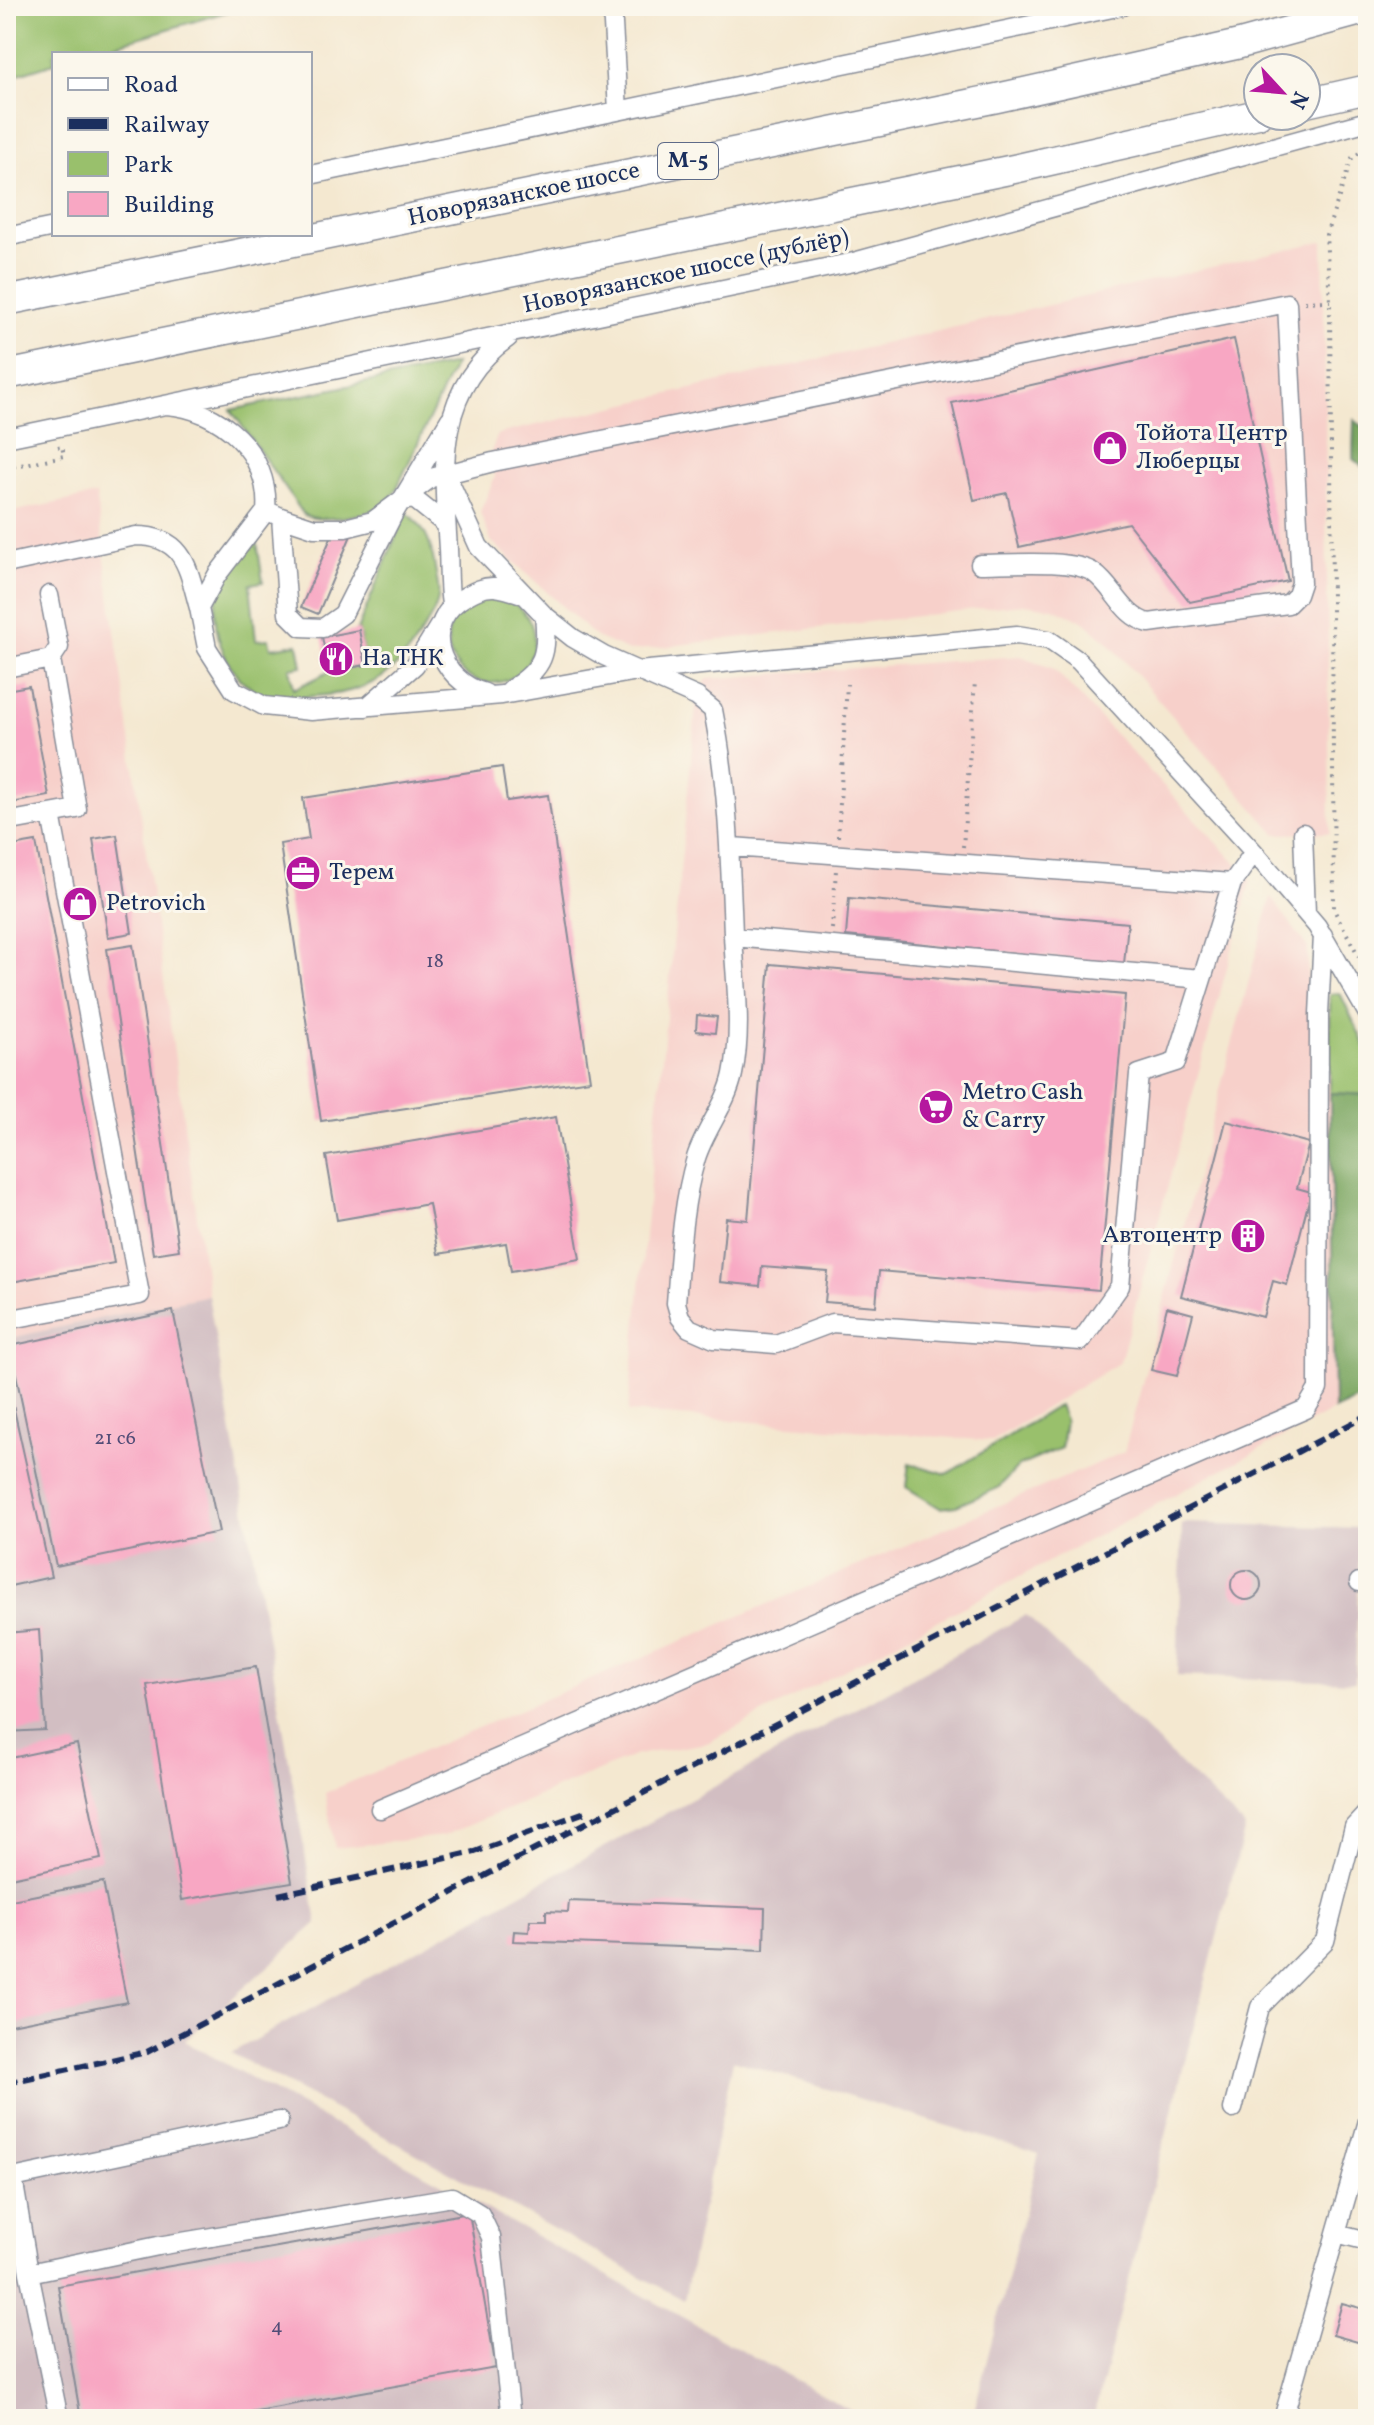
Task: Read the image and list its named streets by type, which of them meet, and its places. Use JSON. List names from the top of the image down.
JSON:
{
  "streets": {
    "highway": ["М-5", "Новорязанское шоссе"],
    "street": ["Новорязанское шоссе (дублёр)"]
  },
  "places": {
    "shop": ["Тойота Центр Люберцы", "Petrovich"],
    "restaurant": ["На ТНК"],
    "office": ["Терем"],
    "supermarket": ["Metro Cash & Carry"],
    "building": ["Автоцентр"]
  },
  "house_numbers": ["18", "21 с6", "4"],
  "legend": [
    "Road",
    "Railway",
    "Park",
    "Building"
  ],
  "north": "bottom right"
}
